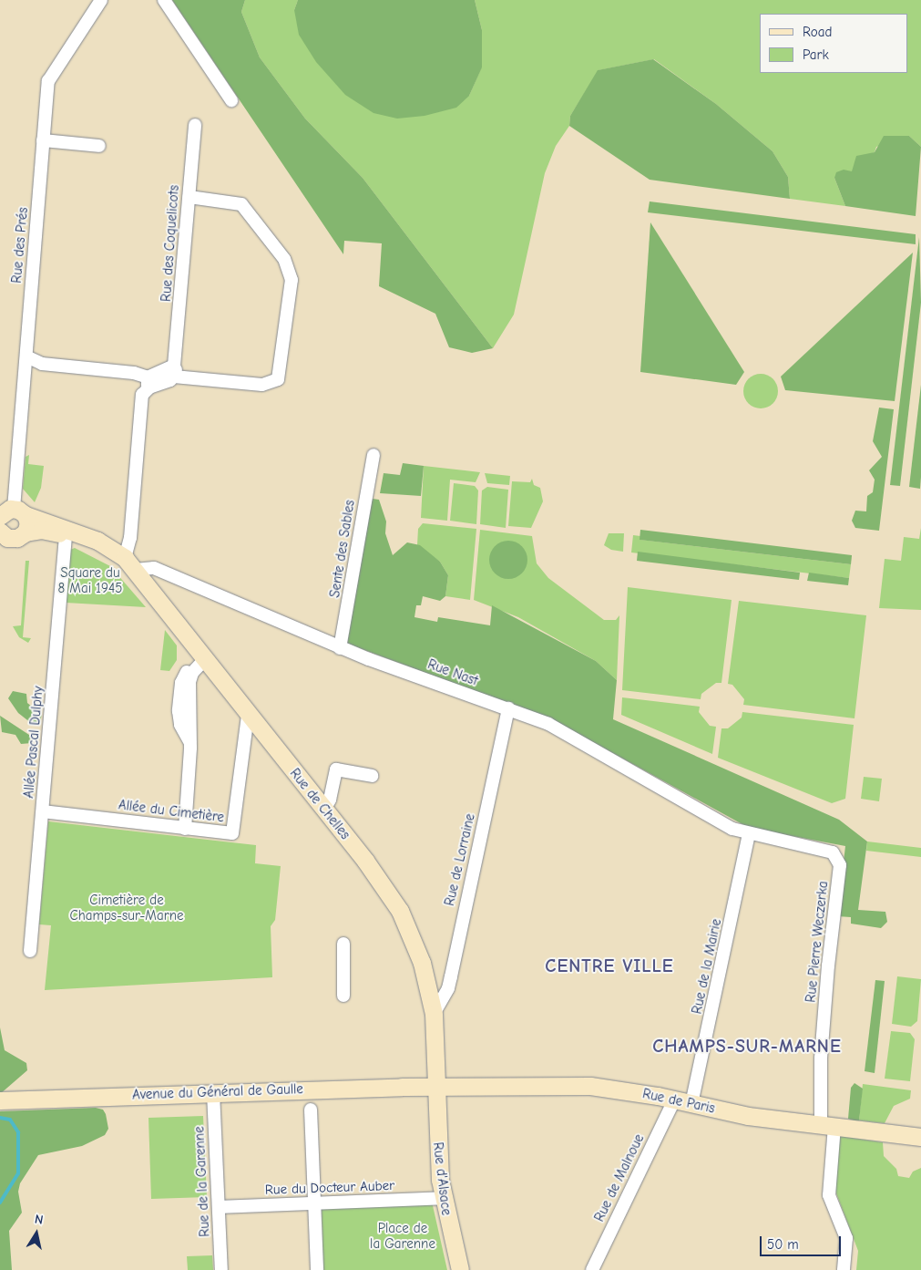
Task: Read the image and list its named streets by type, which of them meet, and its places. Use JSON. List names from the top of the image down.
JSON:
{
  "streets": {
    "main road": [
      "Rue de Chelles",
      "Avenue du Général de Gaulle",
      "Rue de Paris",
      "Rue d'Alsace"
    ],
    "street": [
      "Rue des Coquelicots",
      "Rue des Prés",
      "Sente des Sables",
      "Rue Nast",
      "Allée Pascal Dulphy",
      "Allée du Cimetière",
      "Rue de Lorraine",
      "Rue Pierre Weczerka",
      "Rue de la Mairie",
      "Rue de Malnoue",
      "Rue de la Garenne",
      "Rue du Docteur Auber"
    ]
  },
  "crossings": [
    ["Sente des Sables", "Rue Nast"],
    ["Rue Nast", "Rue de Chelles"],
    ["Rue Nast", "Rue de Lorraine"],
    ["Rue Nast", "Rue Pierre Weczerka"],
    ["Rue Nast", "Rue de la Mairie"],
    ["Allée Pascal Dulphy", "Allée du Cimetière"],
    ["Rue de Chelles", "Allée du Cimetière"],
    ["Rue de Chelles", "Rue de Lorraine"],
    ["Rue de Chelles", "Avenue du Général de Gaulle"],
    ["Rue de Chelles", "Rue de Paris"],
    ["Rue de Chelles", "Rue d'Alsace"],
    ["Rue Pierre Weczerka", "Rue de la Mairie"],
    ["Rue Pierre Weczerka", "Rue de Paris"],
    ["Rue de la Mairie", "Rue de Paris"],
    ["Rue de la Mairie", "Rue de Malnoue"],
    ["Avenue du Général de Gaulle", "Rue de Paris"],
    ["Avenue du Général de Gaulle", "Rue d'Alsace"],
    ["Avenue du Général de Gaulle", "Rue de la Garenne"],
    ["Rue de Paris", "Rue de Malnoue"],
    ["Rue de Paris", "Rue d'Alsace"],
    ["Rue d'Alsace", "Rue du Docteur Auber"],
    ["Rue de la Garenne", "Rue du Docteur Auber"]
  ],
  "districts": ["CENTRE VILLE", "CHAMPS-SUR-MARNE"],
  "parks": ["Square du 8 Mai 1945", "Cimetière de Champs-sur-Marne", "Place de la Garenne"],
  "legend": ["Road", "Park"],
  "scale_bar": "50 m",
  "north": "top"
}
